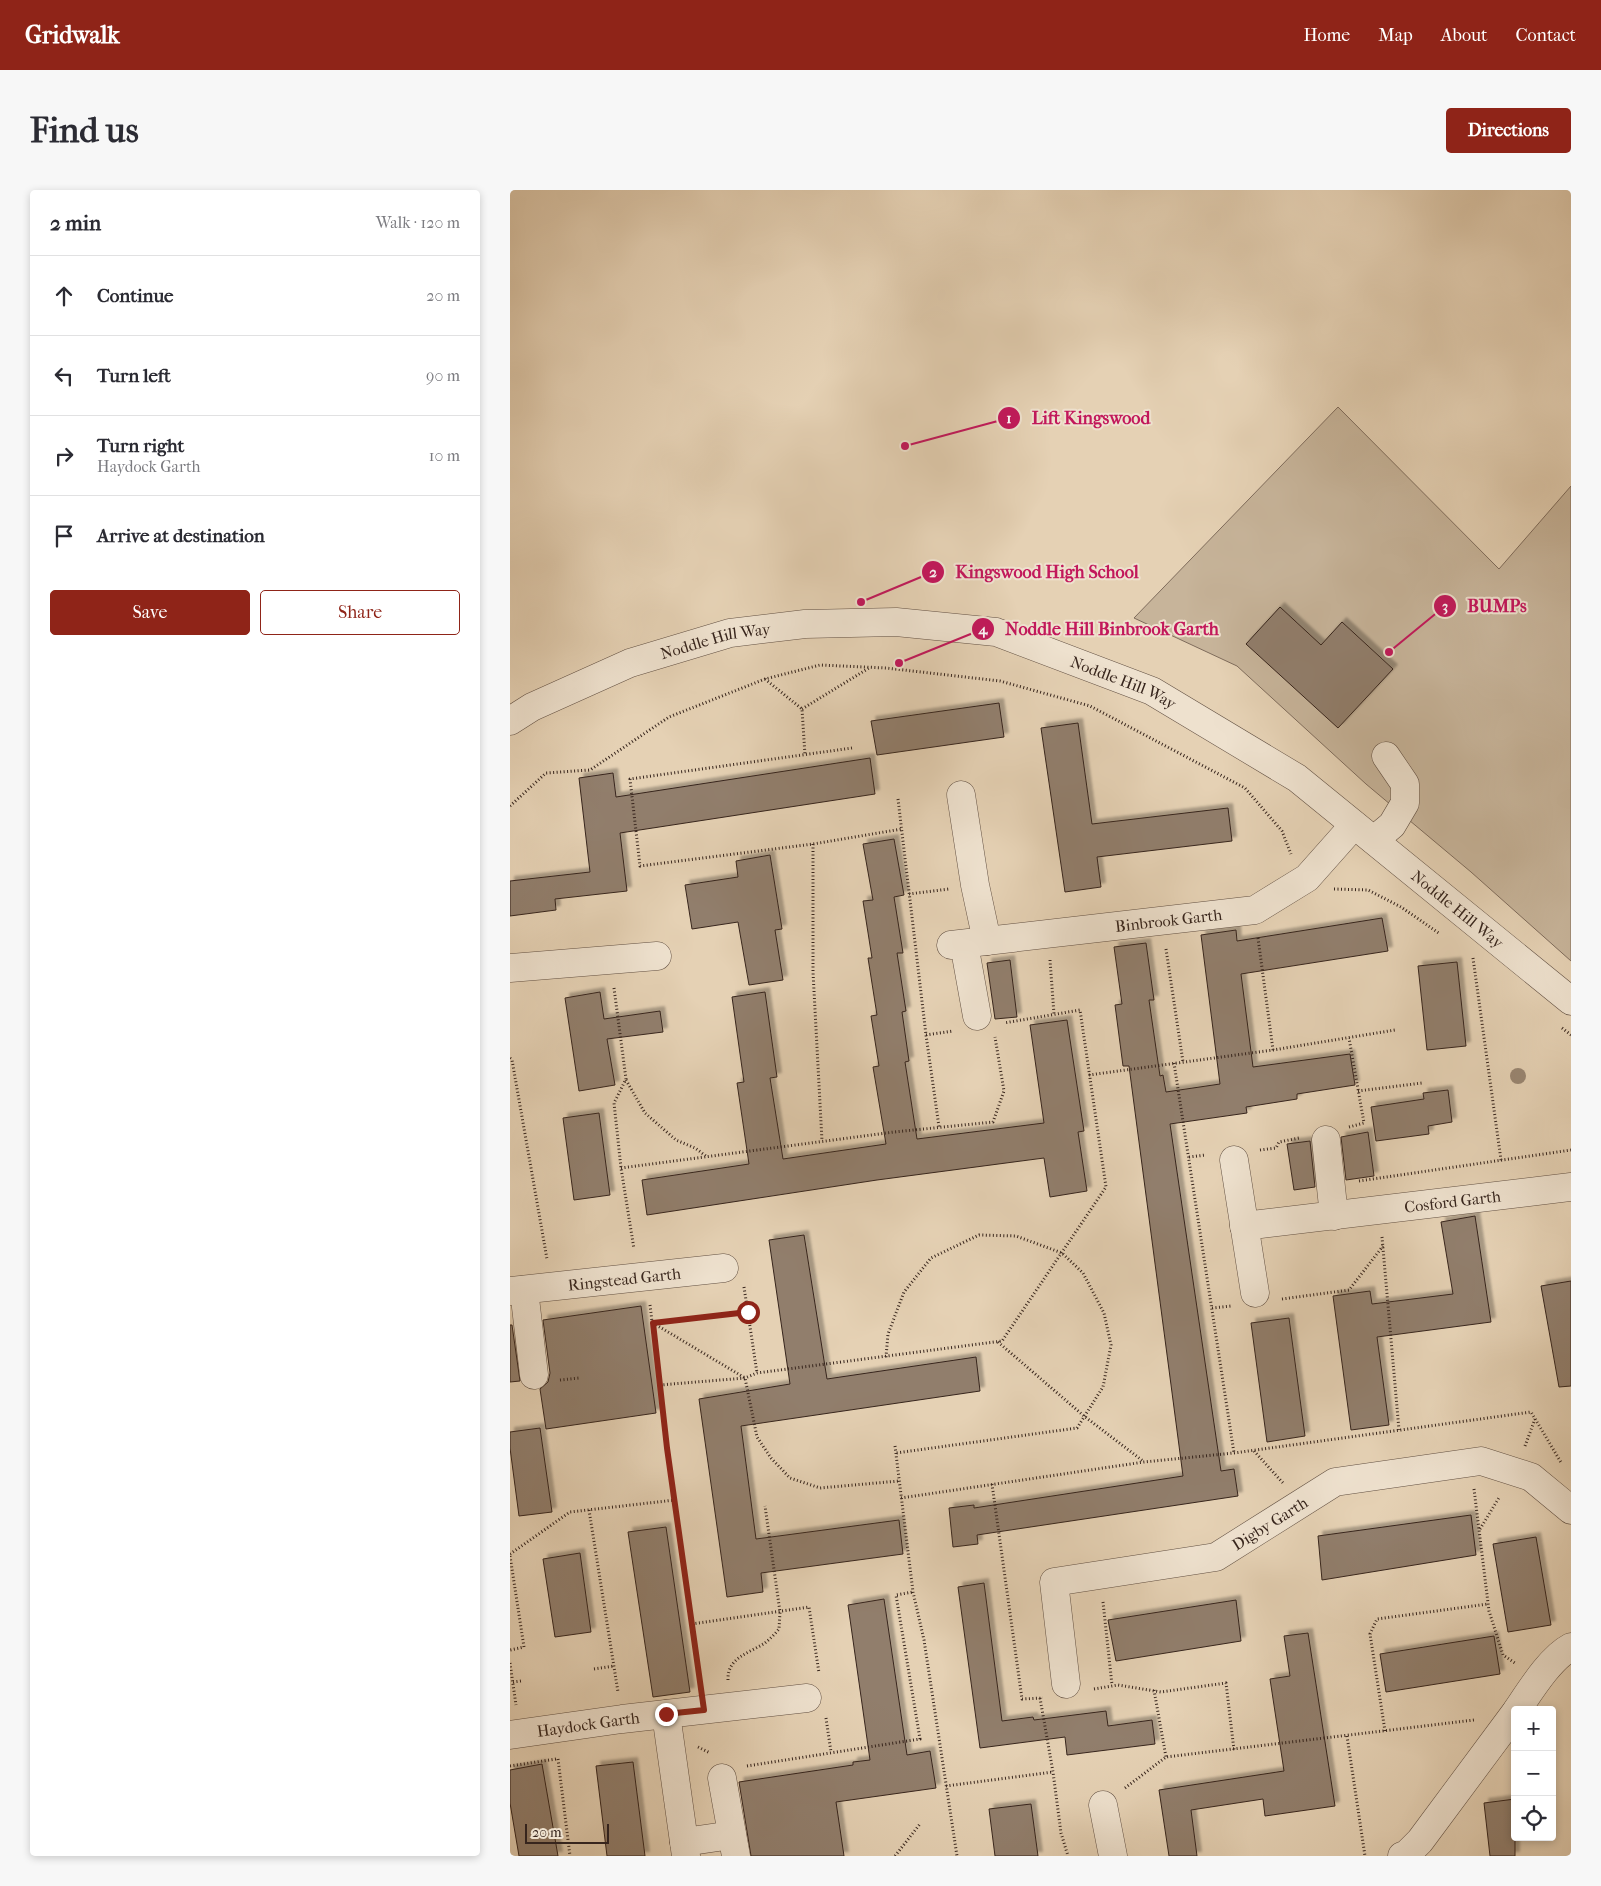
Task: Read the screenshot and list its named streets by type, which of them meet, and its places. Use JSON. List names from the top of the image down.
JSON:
{
  "streets": {
    "street": [
      "Noddle Hill Way",
      "Binbrook Garth",
      "Cosford Garth",
      "Ringstead Garth",
      "Digby Garth",
      "Haydock Garth"
    ]
  },
  "crossings": [
    ["Noddle Hill Way", "Binbrook Garth"]
  ],
  "places": [
    "Lift Kingswood",
    "Kingswood High School",
    "BUMPs",
    "Noddle Hill Binbrook Garth"
  ],
  "scale_bar": "20 m",
  "page": {
    "header": "Gridwalk",
    "nav": [
      "Home",
      "Map",
      "About",
      "Contact"
    ],
    "buttons": [
      "Directions",
      ["Save", "Share"]
    ],
    "title": "Find us",
    "heading": ["2 min", "Walk · 120 m"],
    "list": [
      ["Continue", "20 m"],
      ["Turn left", "90 m"],
      ["Turn right", "Haydock Garth", "10 m"],
      "Arrive at destination"
    ],
    "map_buttons": ["+", "−"],
    "scale": "20 m"
  }
}
